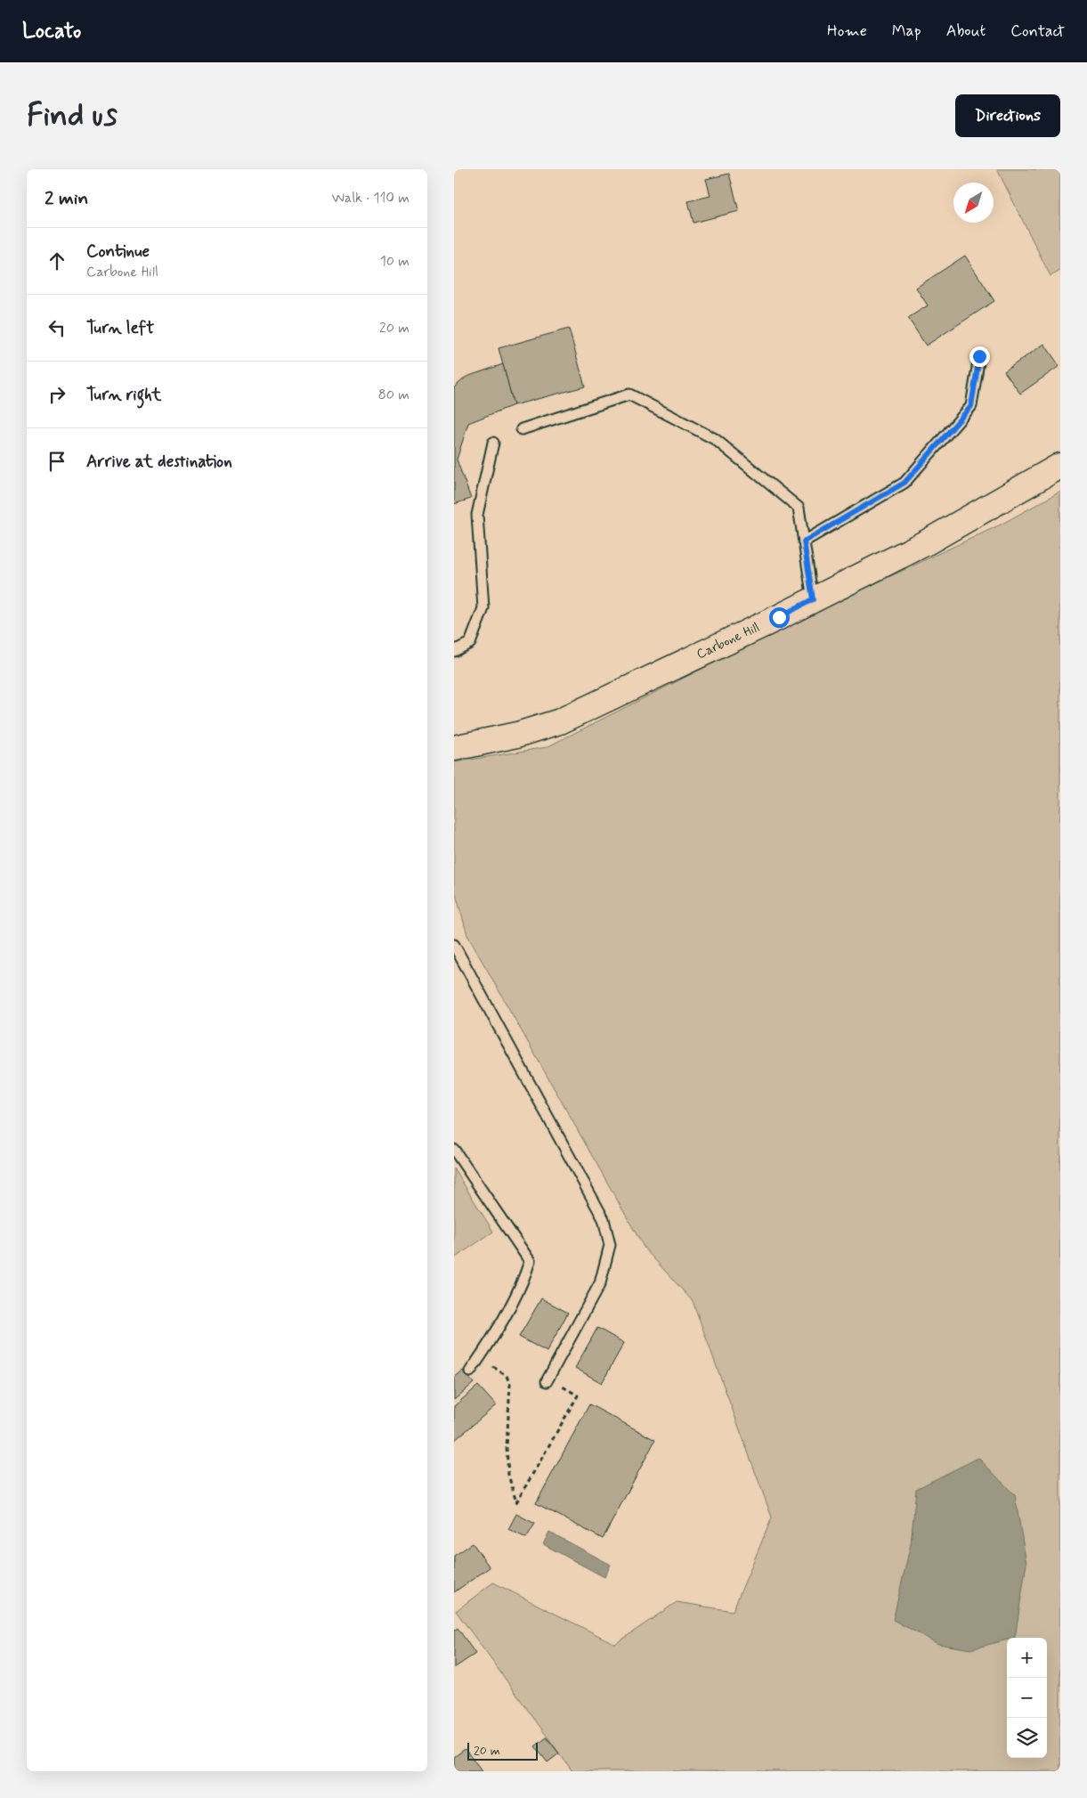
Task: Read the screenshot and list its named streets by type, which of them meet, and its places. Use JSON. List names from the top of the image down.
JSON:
{
  "streets": {
    "street": ["Carbone Hill"]
  },
  "scale_bar": "20 m",
  "north": "bottom left",
  "page": {
    "header": "Locato",
    "nav": [
      "Home",
      "Map",
      "About",
      "Contact"
    ],
    "buttons": "Directions",
    "title": "Find us",
    "heading": ["2 min", "Walk · 110 m"],
    "list": [
      ["Continue", "Carbone Hill", "10 m"],
      ["Turn left", "20 m"],
      ["Turn right", "80 m"],
      "Arrive at destination"
    ],
    "map_buttons": ["+", "−"],
    "scale": "20 m"
  }
}
